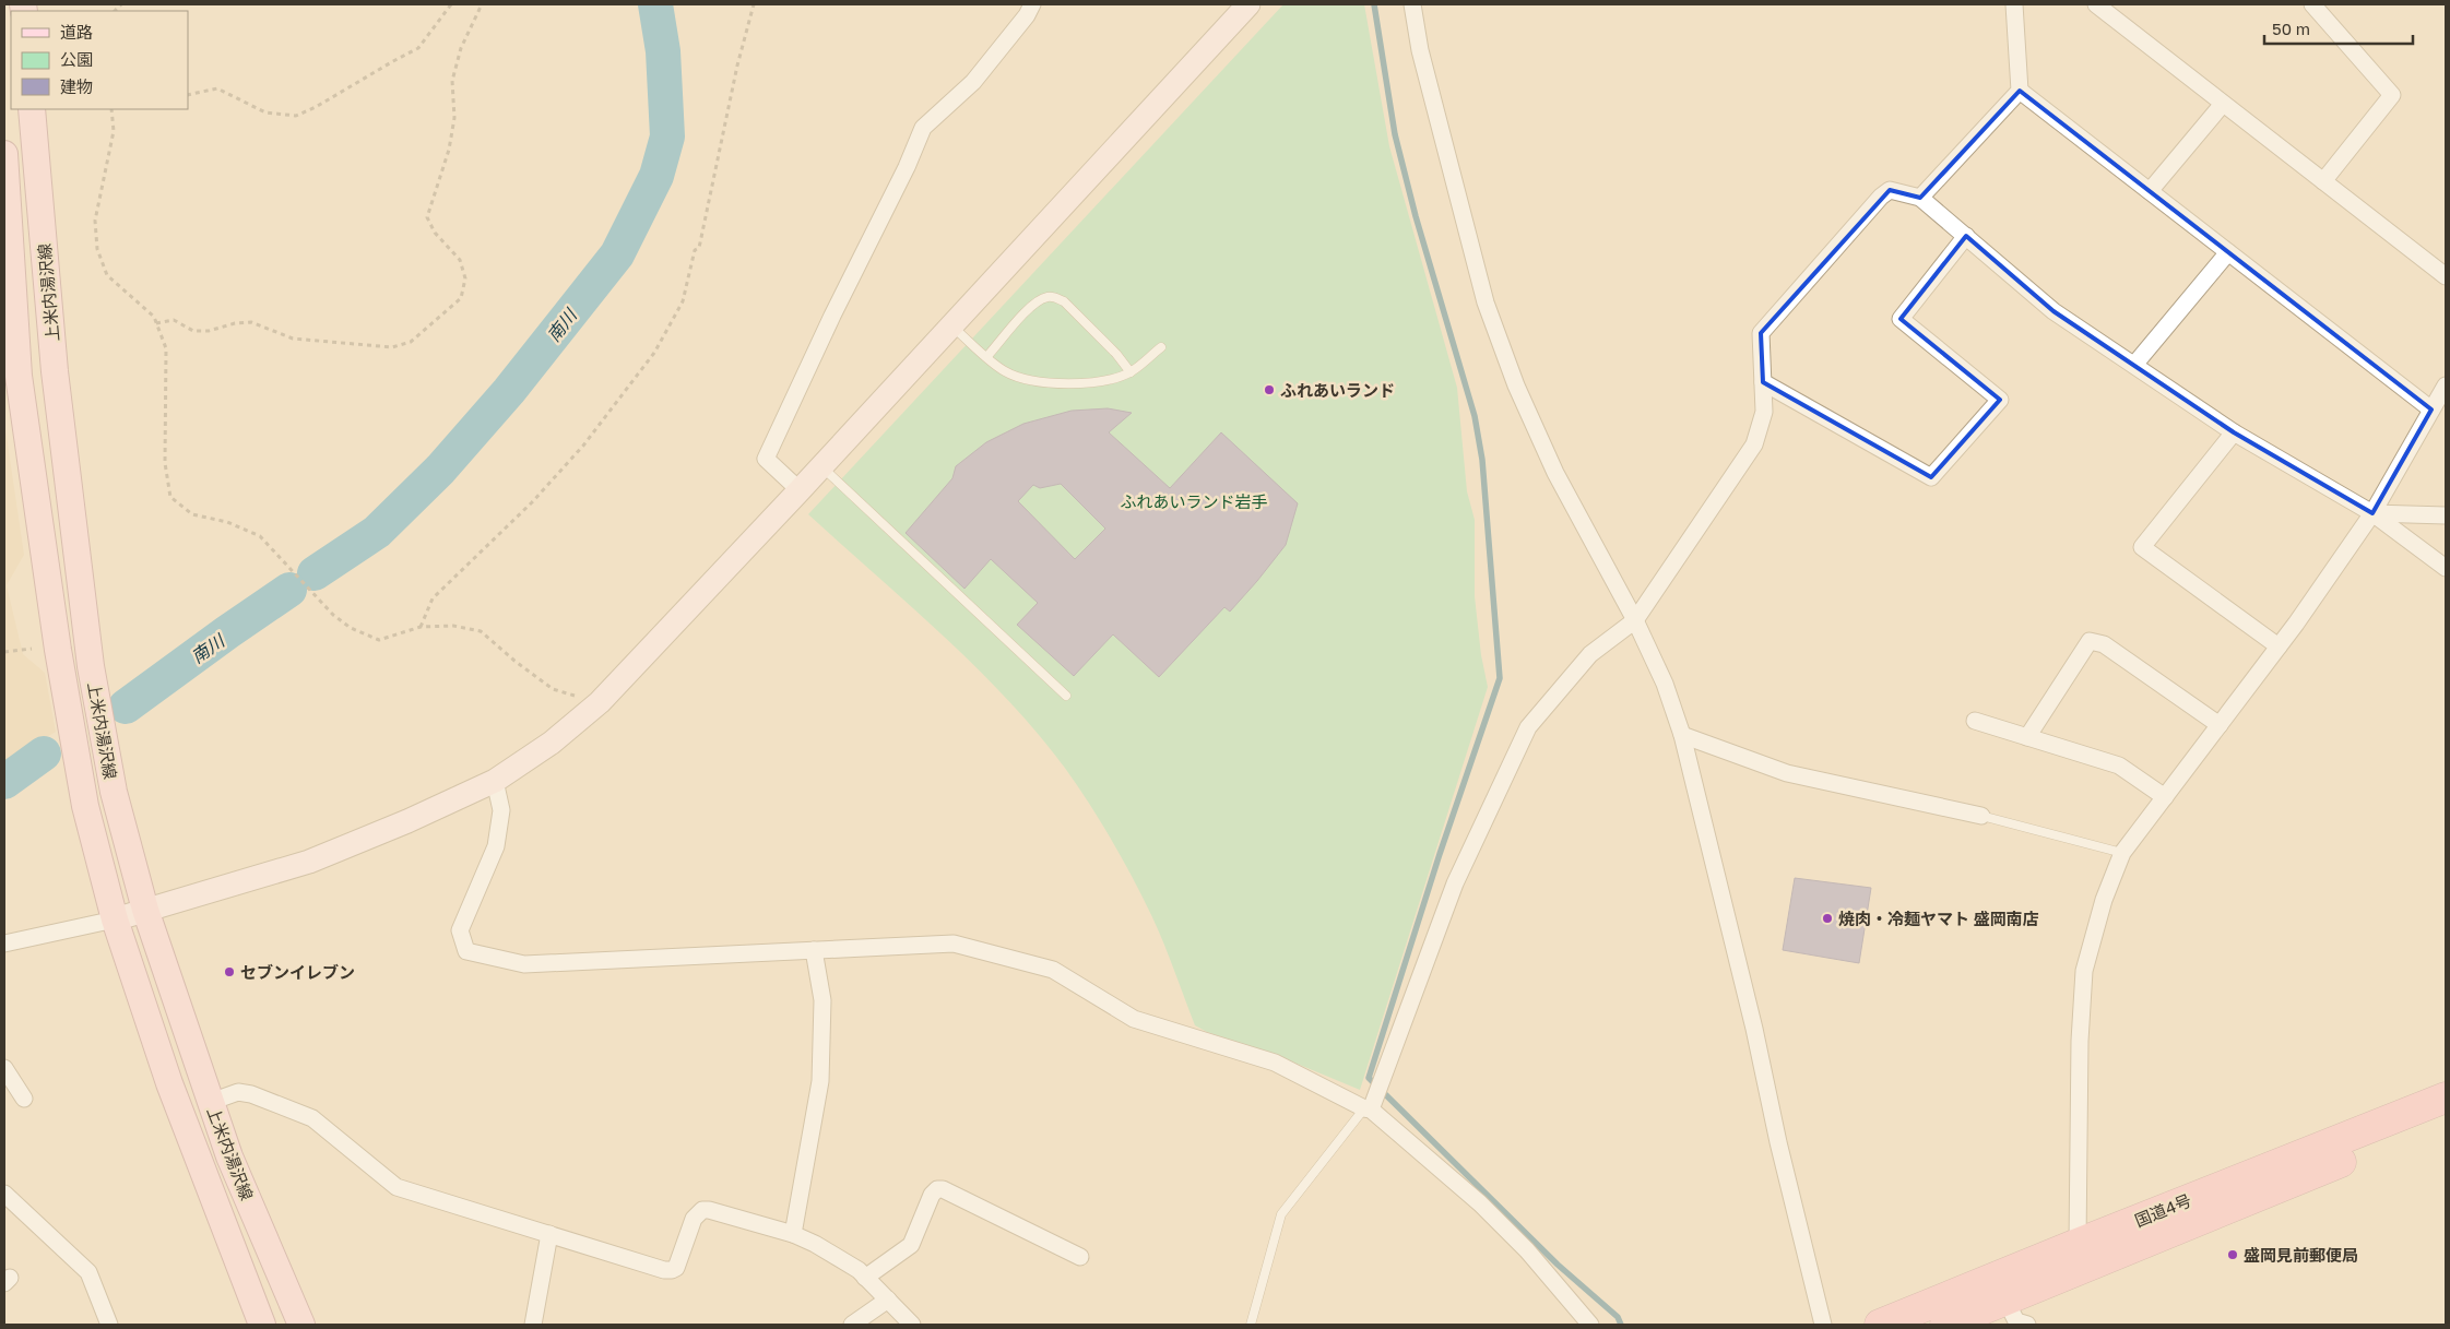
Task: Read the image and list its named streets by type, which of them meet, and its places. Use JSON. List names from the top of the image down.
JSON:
{
  "streets": {
    "highway": ["国道4号"],
    "main road": ["上米内湯沢線"]
  },
  "water": ["南川"],
  "parks": ["ふれあいランド岩手"],
  "places": [
    "ふれあいランド",
    "焼肉・冷麺ヤマト 盛岡南店",
    "セブンイレブン",
    "盛岡見前郵便局"
  ],
  "legend": ["道路", "公園", "建物"],
  "scale_bar": "50 m"
}
